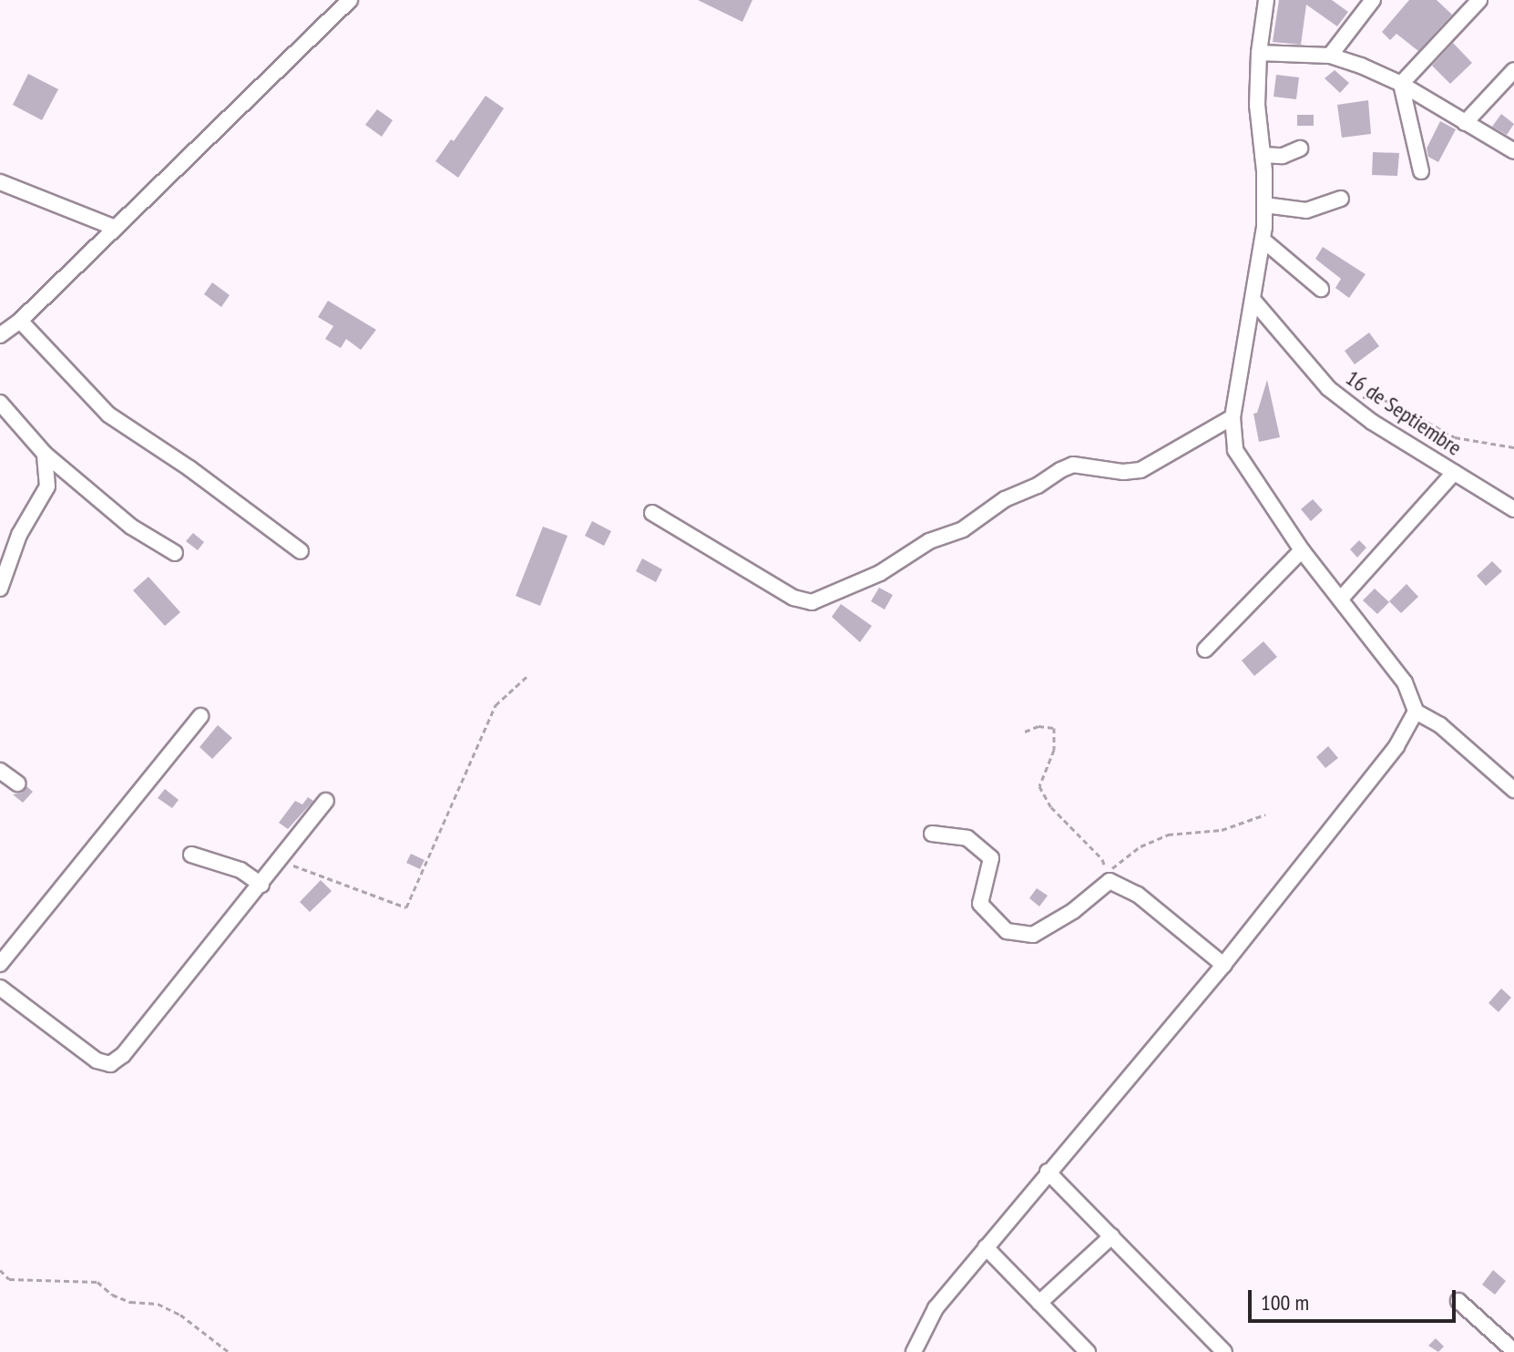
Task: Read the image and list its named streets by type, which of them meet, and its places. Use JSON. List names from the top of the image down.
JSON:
{
  "streets": {
    "street": ["16 de Septiembre"]
  },
  "scale_bar": "100 m"
}
